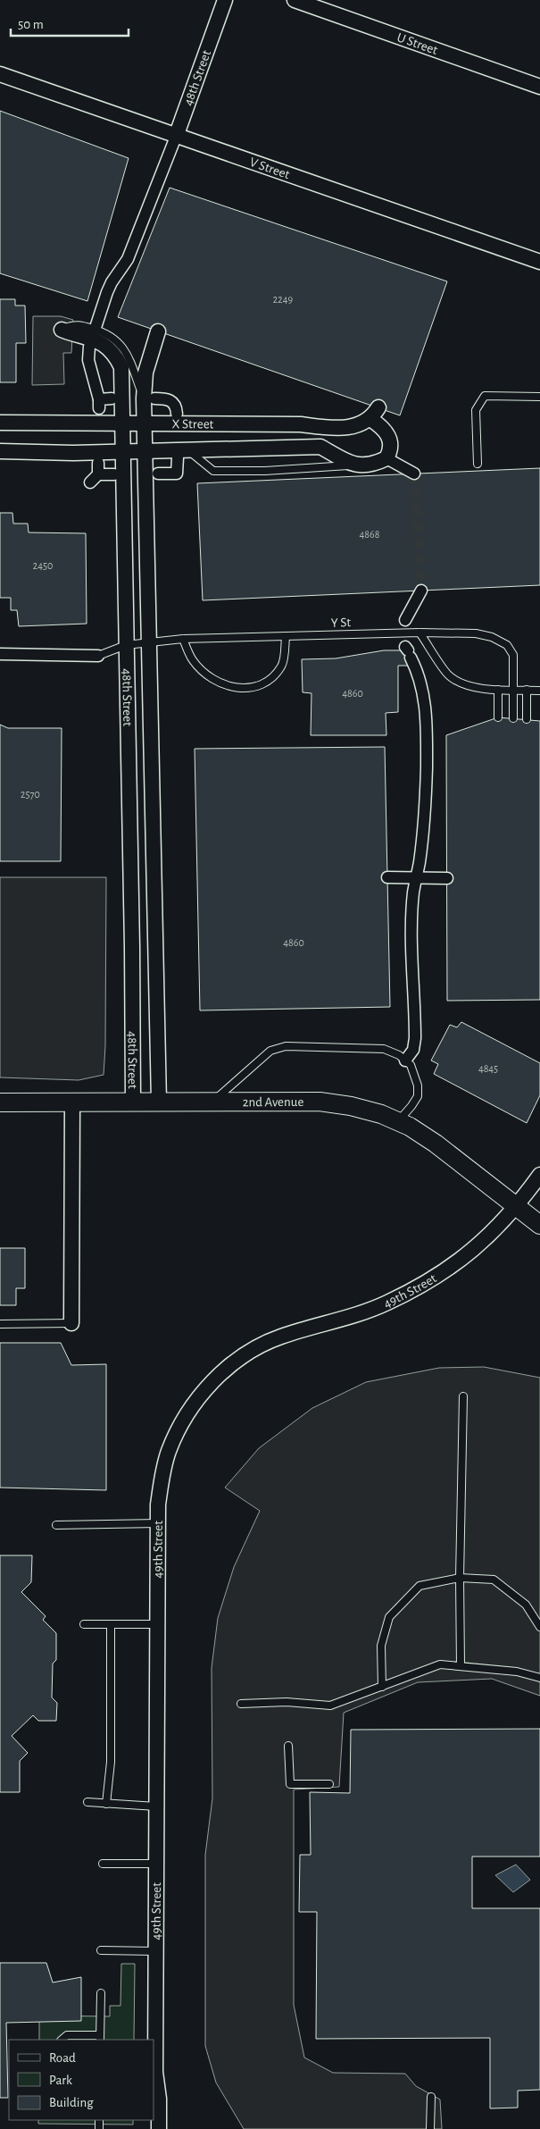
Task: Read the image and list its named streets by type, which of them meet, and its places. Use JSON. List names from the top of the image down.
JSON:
{
  "streets": {
    "street": [
      "U Street",
      "48th Street",
      "V Street",
      "X Street",
      "2nd Avenue",
      "49th Street"
    ],
    "lane": ["Y St"]
  },
  "crossings": [
    ["48th Street", "V Street"],
    ["48th Street", "X Street"],
    ["48th Street", "Y St"],
    ["48th Street", "2nd Avenue"],
    ["2nd Avenue", "49th Street"]
  ],
  "house_numbers": [
    "2249",
    "4868",
    "2450",
    "4860",
    "2570",
    "4860",
    "4845"
  ],
  "legend": ["Road", "Park", "Building"],
  "scale_bar": "50 m"
}
